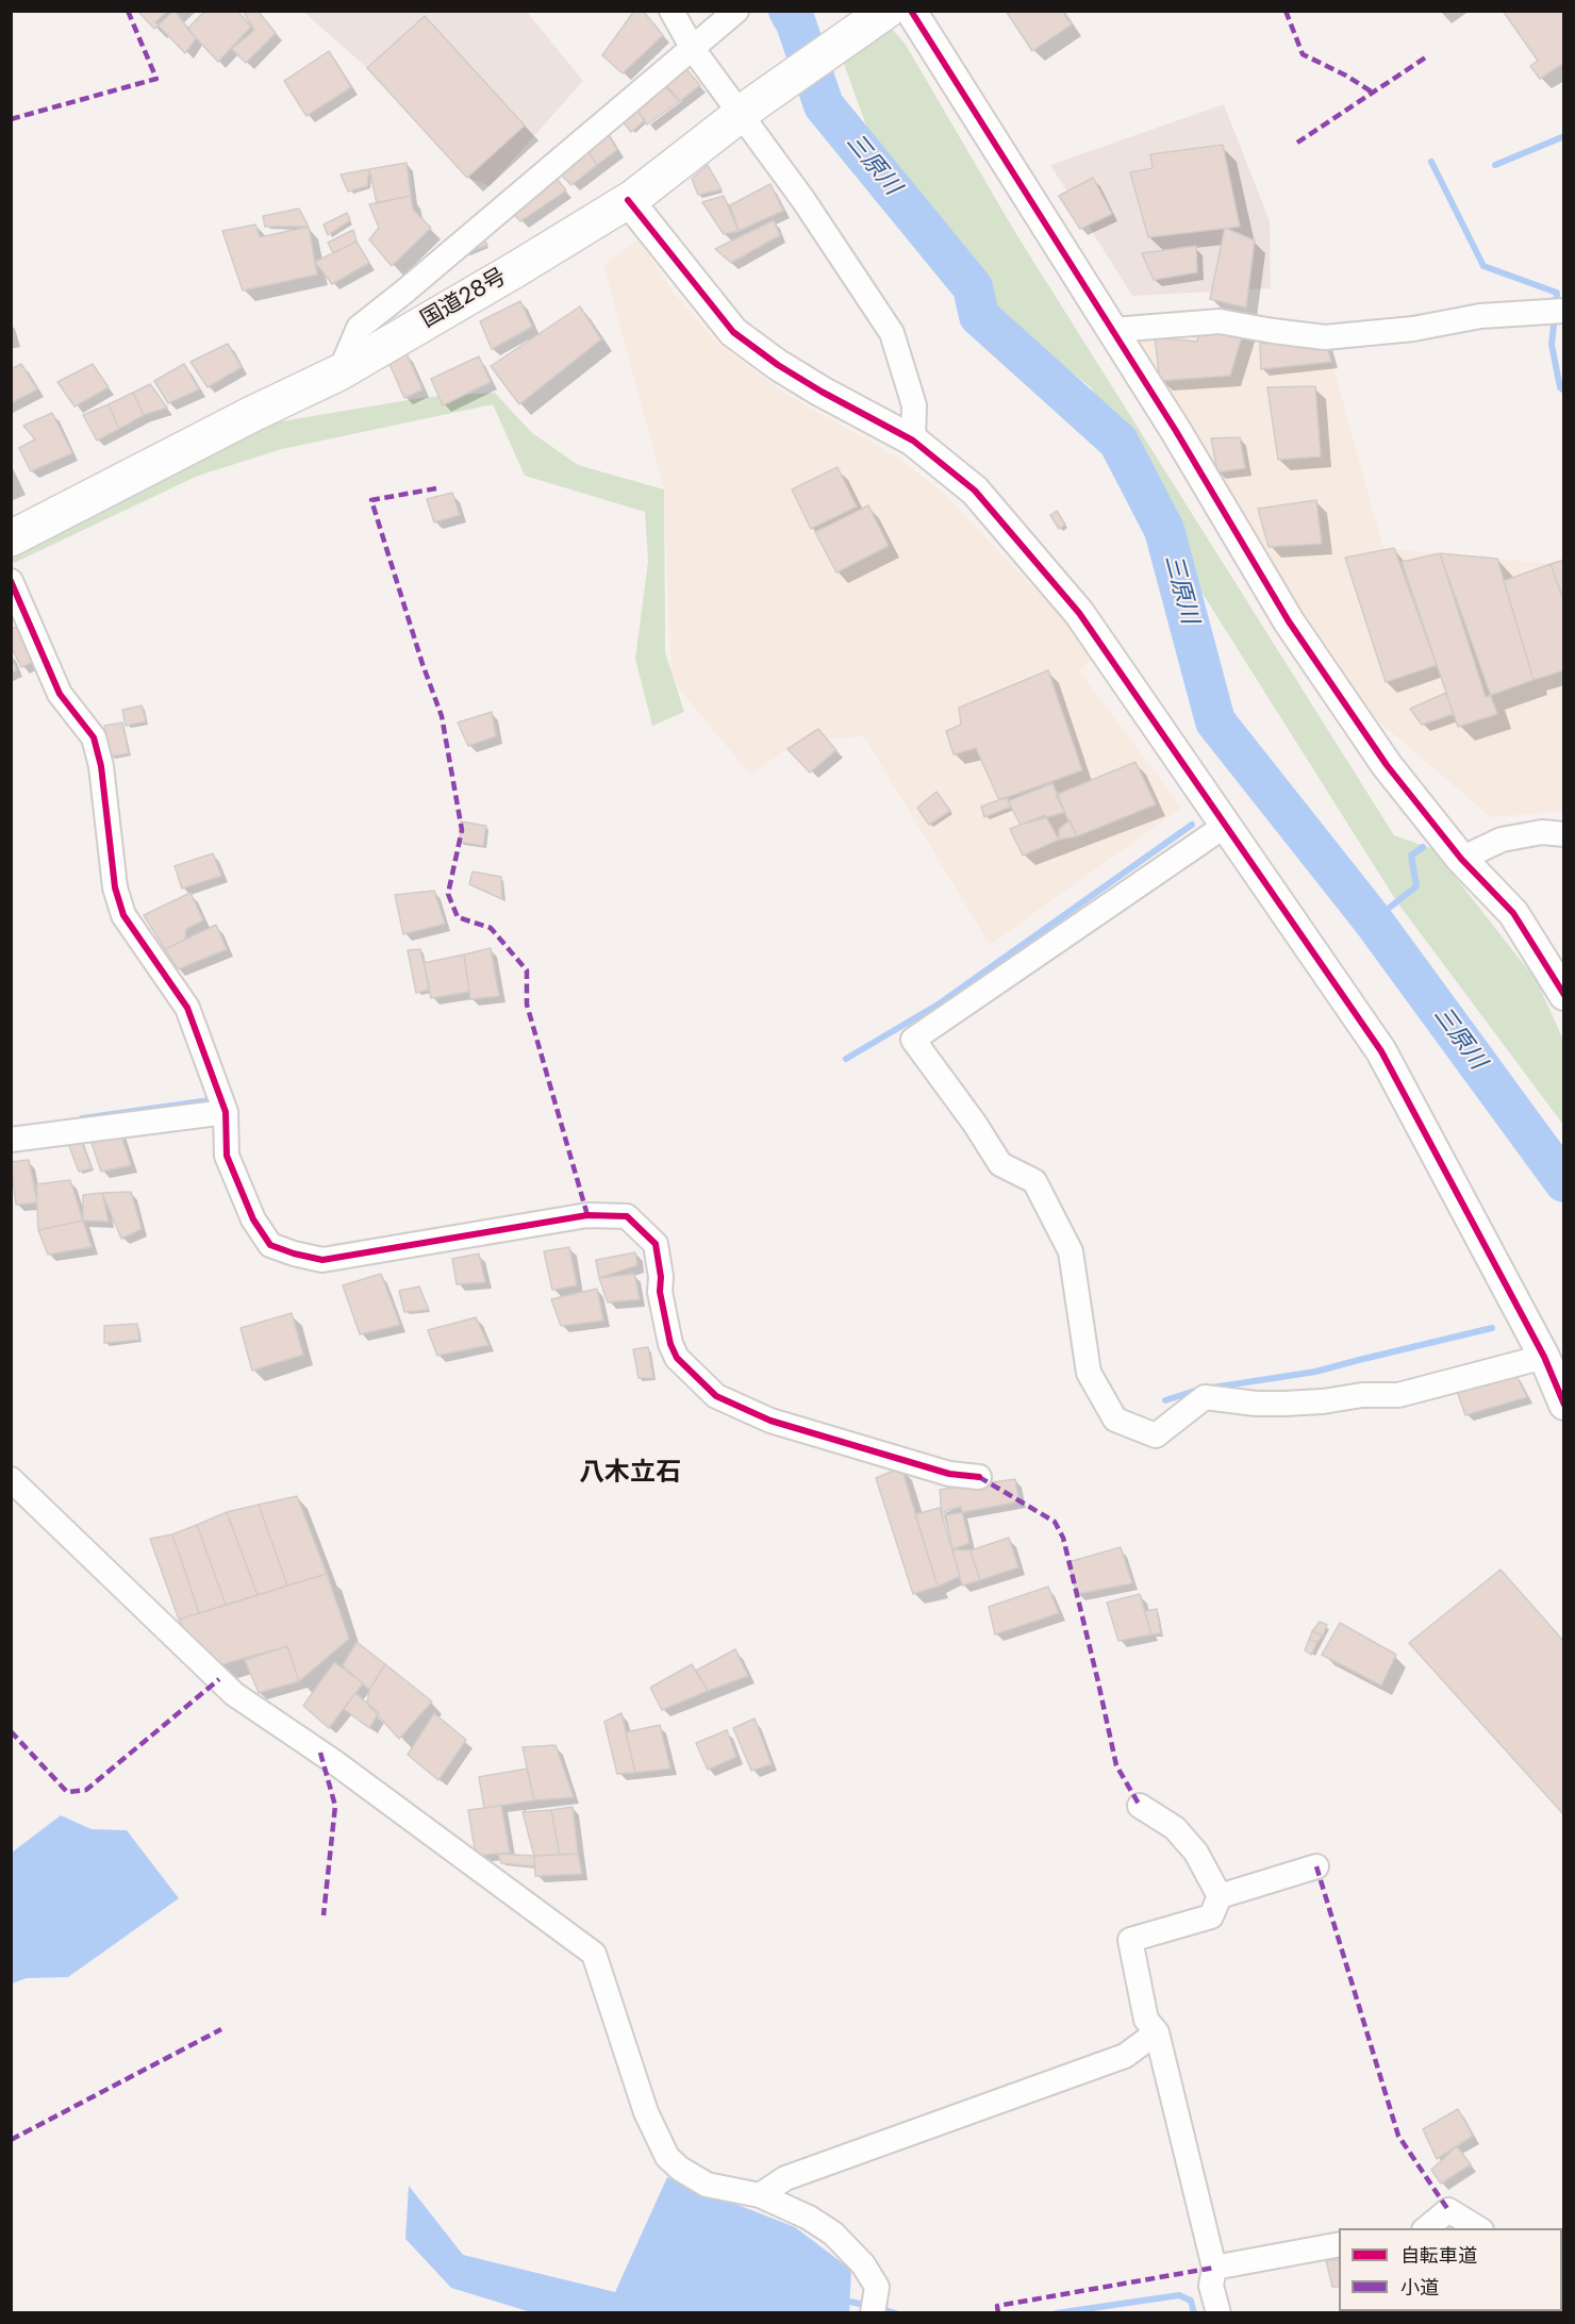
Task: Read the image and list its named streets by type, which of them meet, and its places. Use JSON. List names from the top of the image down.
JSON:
{
  "streets": {
    "highway": ["国道28号"]
  },
  "districts": ["八木立石"],
  "water": ["三原川"],
  "legend": ["自転車道", "小道"]
}
